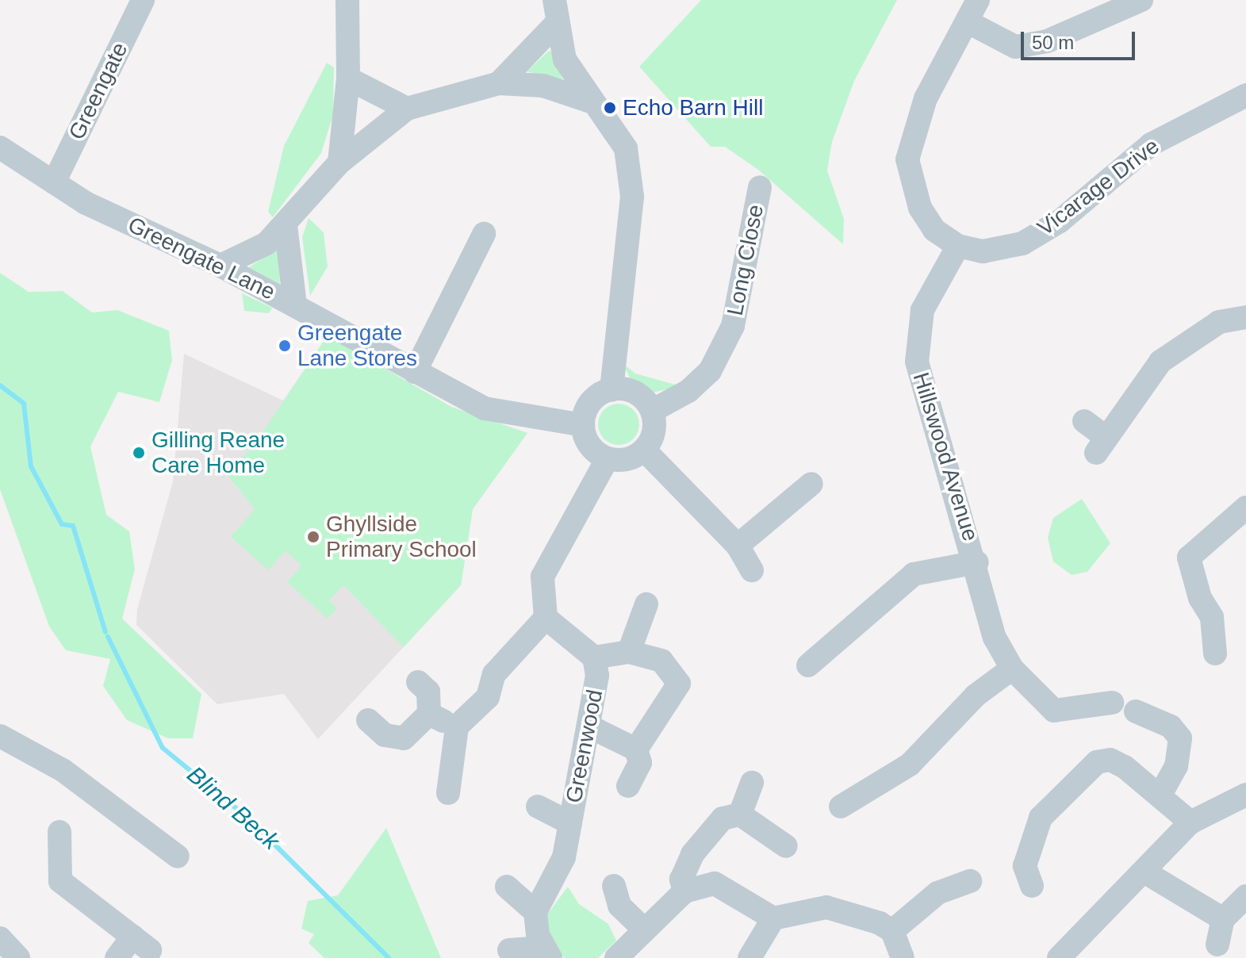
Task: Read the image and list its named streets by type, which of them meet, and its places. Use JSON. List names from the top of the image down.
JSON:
{
  "streets": {
    "street": [
      "Greengate",
      "Vicarage Drive",
      "Greengate Lane",
      "Long Close",
      "Hillswood Avenue",
      "Greenwood"
    ]
  },
  "crossings": [
    ["Greengate", "Greengate Lane"],
    ["Vicarage Drive", "Hillswood Avenue"],
    ["Greengate Lane", "Long Close"]
  ],
  "water": ["Blind Beck"],
  "places": [
    "Echo Barn Hill",
    "Greengate Lane Stores",
    "Gilling Reane Care Home",
    "Ghyllside Primary School"
  ],
  "scale_bar": "50 m"
}
